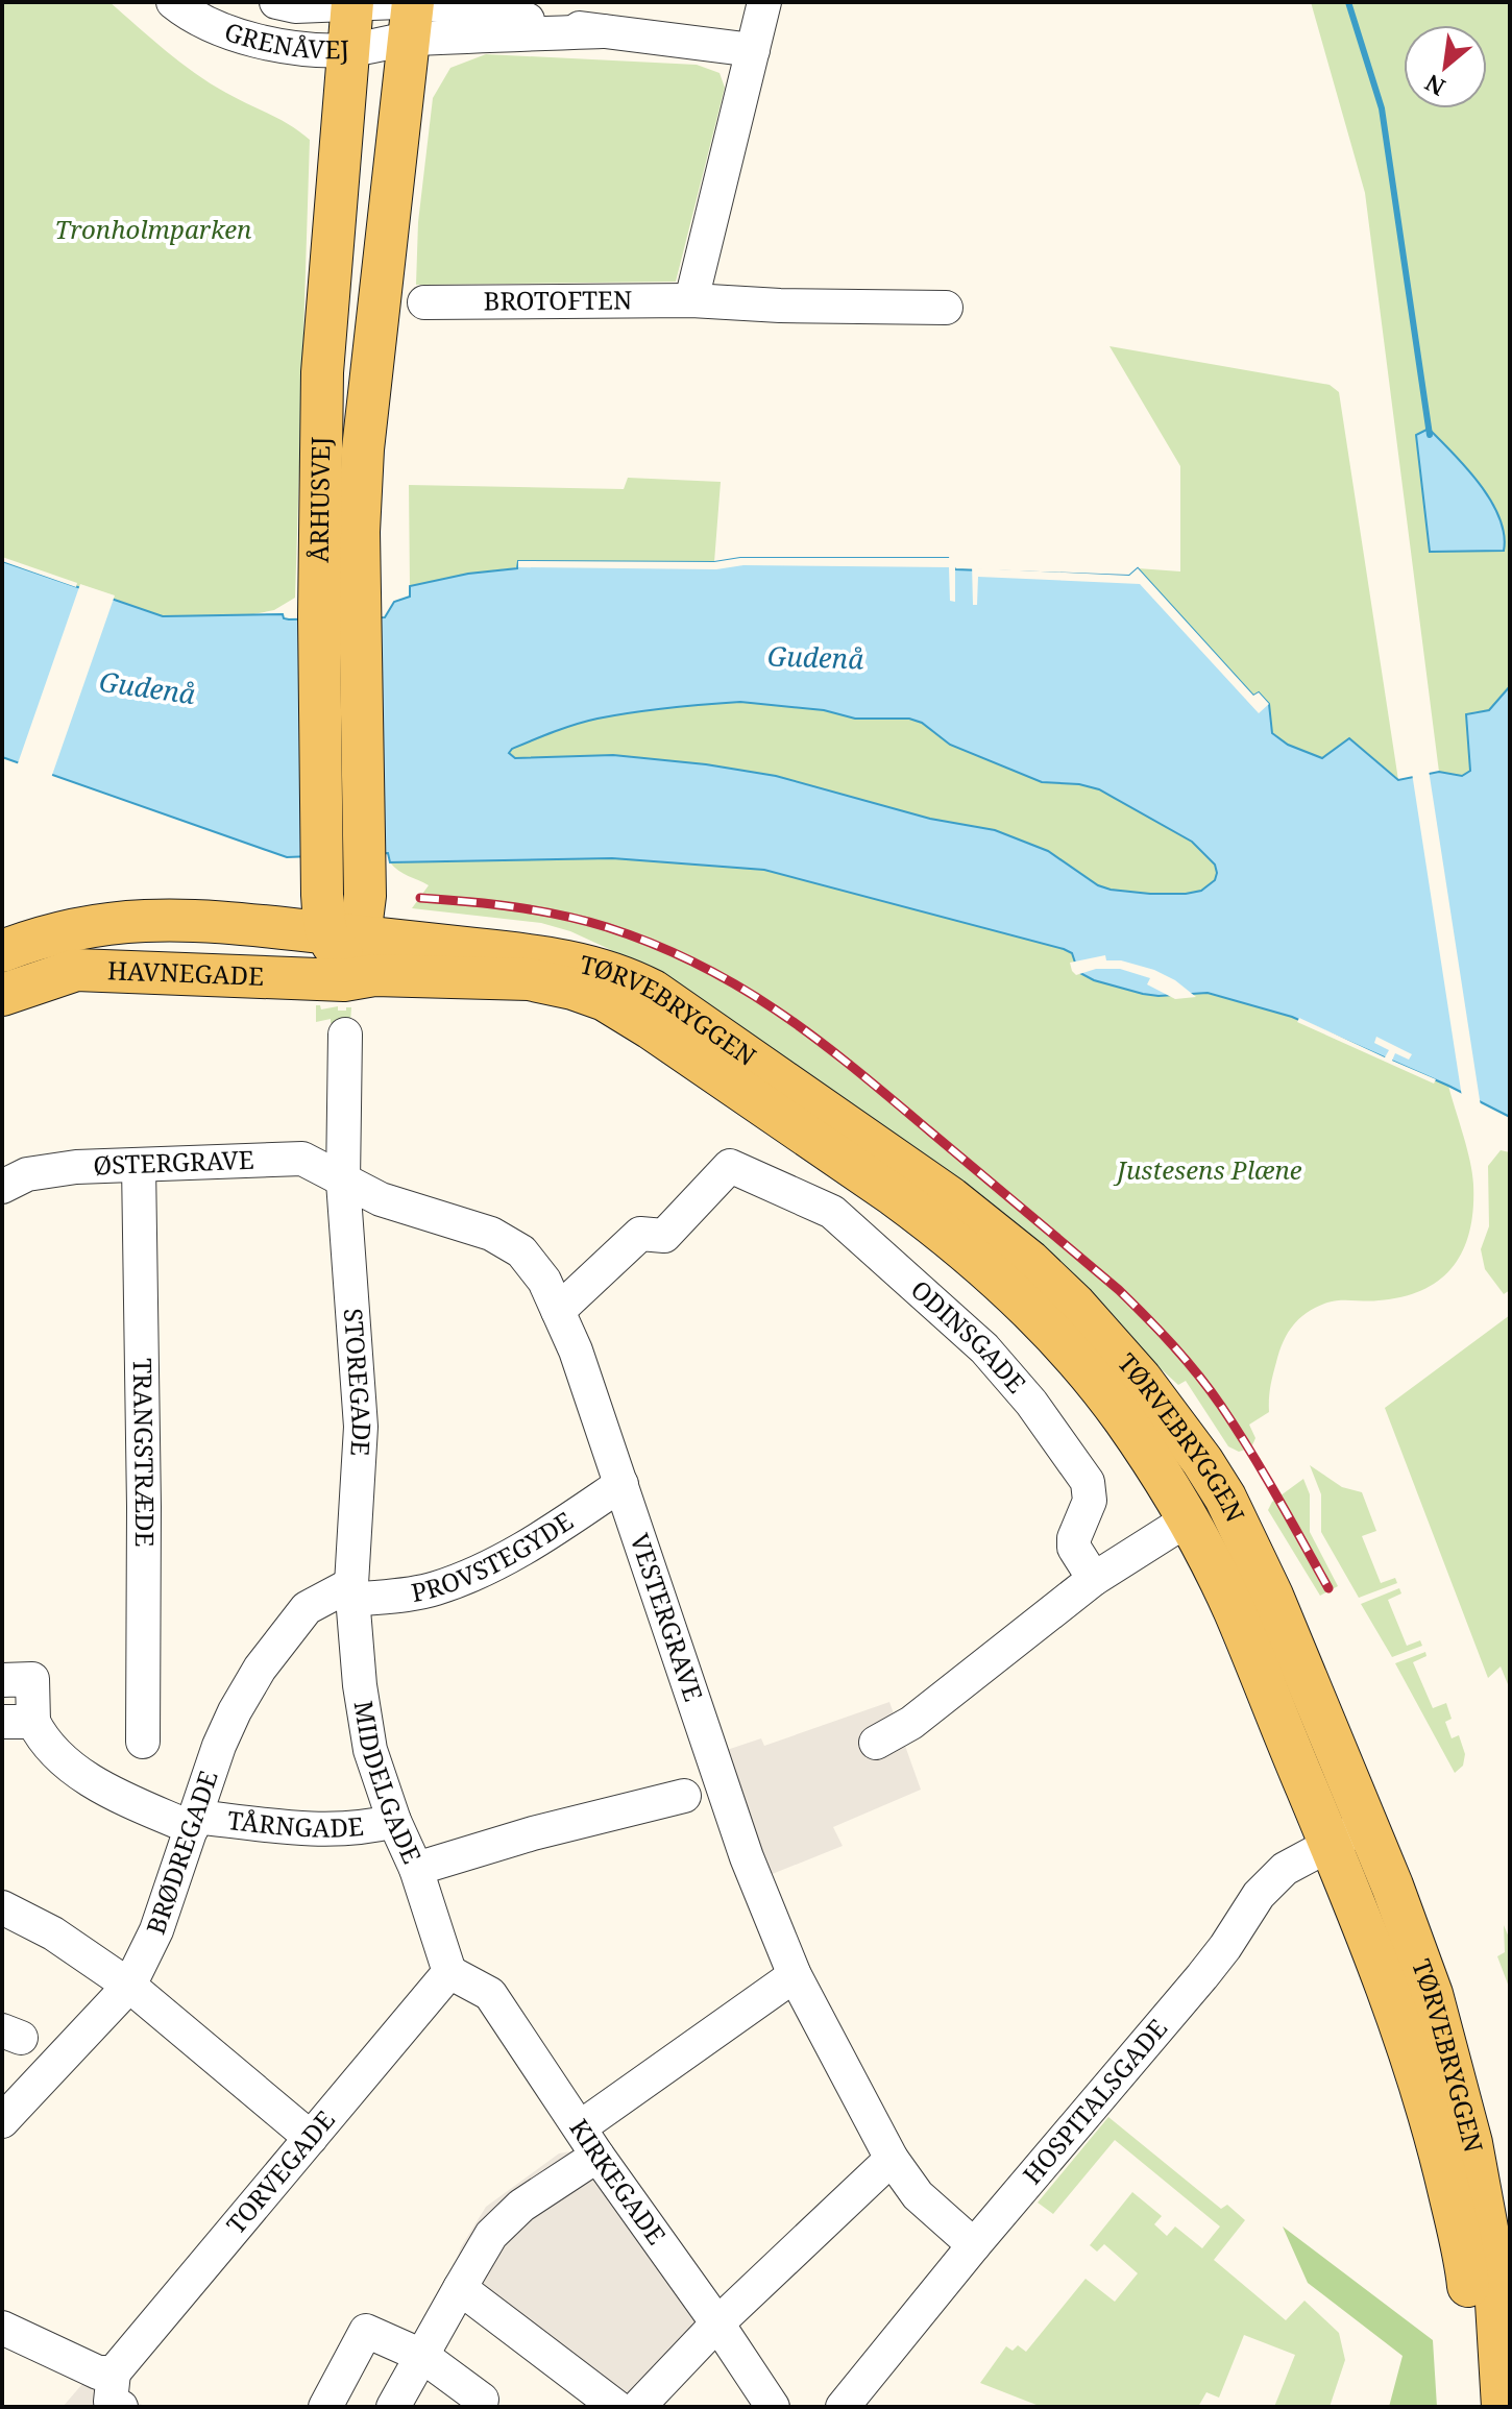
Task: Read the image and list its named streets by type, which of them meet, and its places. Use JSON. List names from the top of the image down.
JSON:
{
  "streets": {
    "main road": ["ÅRHUSVEJ", "HAVNEGADE", "TØRVEBRYGGEN"],
    "street": [
      "GRENÅVEJ",
      "BROTOFTEN",
      "ØSTERGRAVE",
      "ODINSGADE",
      "STOREGADE",
      "TRANGSTRÆDE",
      "PROVSTEGYDE",
      "VESTERGRAVE",
      "MIDDELGADE",
      "TÅRNGADE",
      "BRØDREGADE",
      "HOSPITALSGADE",
      "TORVEGADE",
      "KIRKEGADE"
    ]
  },
  "crossings": [
    ["GRENÅVEJ", "ÅRHUSVEJ"],
    ["ÅRHUSVEJ", "HAVNEGADE"],
    ["ÅRHUSVEJ", "TØRVEBRYGGEN"],
    ["HAVNEGADE", "TØRVEBRYGGEN"],
    ["TØRVEBRYGGEN", "HOSPITALSGADE"],
    ["ØSTERGRAVE", "STOREGADE"],
    ["ØSTERGRAVE", "TRANGSTRÆDE"],
    ["ØSTERGRAVE", "VESTERGRAVE"],
    ["ODINSGADE", "VESTERGRAVE"],
    ["STOREGADE", "PROVSTEGYDE"],
    ["STOREGADE", "VESTERGRAVE"],
    ["STOREGADE", "MIDDELGADE"],
    ["STOREGADE", "BRØDREGADE"],
    ["PROVSTEGYDE", "VESTERGRAVE"],
    ["PROVSTEGYDE", "MIDDELGADE"],
    ["PROVSTEGYDE", "BRØDREGADE"],
    ["VESTERGRAVE", "HOSPITALSGADE"],
    ["MIDDELGADE", "TÅRNGADE"],
    ["MIDDELGADE", "BRØDREGADE"],
    ["MIDDELGADE", "TORVEGADE"],
    ["MIDDELGADE", "KIRKEGADE"],
    ["TÅRNGADE", "BRØDREGADE"],
    ["TORVEGADE", "KIRKEGADE"]
  ],
  "water": ["Gudenå"],
  "parks": ["Tronholmparken", "Justesens Plæne"],
  "north": "bottom left"
}
